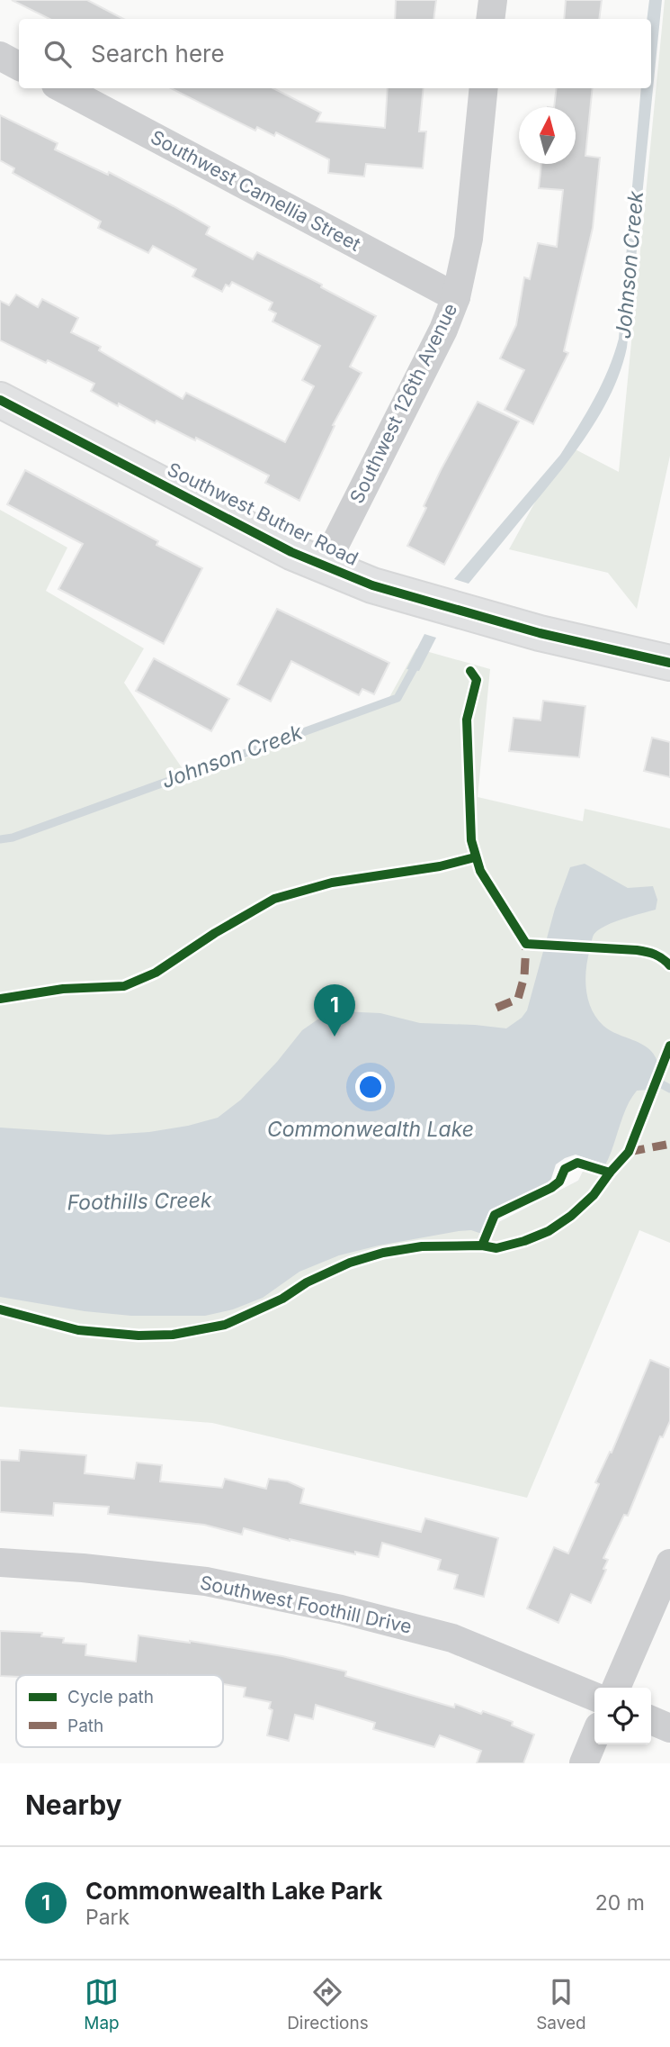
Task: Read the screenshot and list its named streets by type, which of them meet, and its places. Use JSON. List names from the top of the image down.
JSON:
{
  "streets": {
    "street": [
      "Southwest Camellia Street",
      "Southwest 126th Avenue",
      "Southwest Butner Road",
      "Southwest Foothill Drive"
    ]
  },
  "crossings": [
    ["Southwest Camellia Street", "Southwest 126th Avenue"],
    ["Southwest 126th Avenue", "Southwest Butner Road"]
  ],
  "water": ["Johnson Creek", "Commonwealth Lake", "Foothills Creek"],
  "legend": ["Cycle path", "Path"],
  "north": "top",
  "page": {
    "search": "Search here",
    "pins": "1",
    "heading": "Nearby",
    "list": [
      {
        "mark": "1",
        "name": "Commonwealth Lake Park",
        "note": "Park",
        "value": "20 m"
      }
    ],
    "nav": ["Map", "Directions", "Saved"]
  }
}
